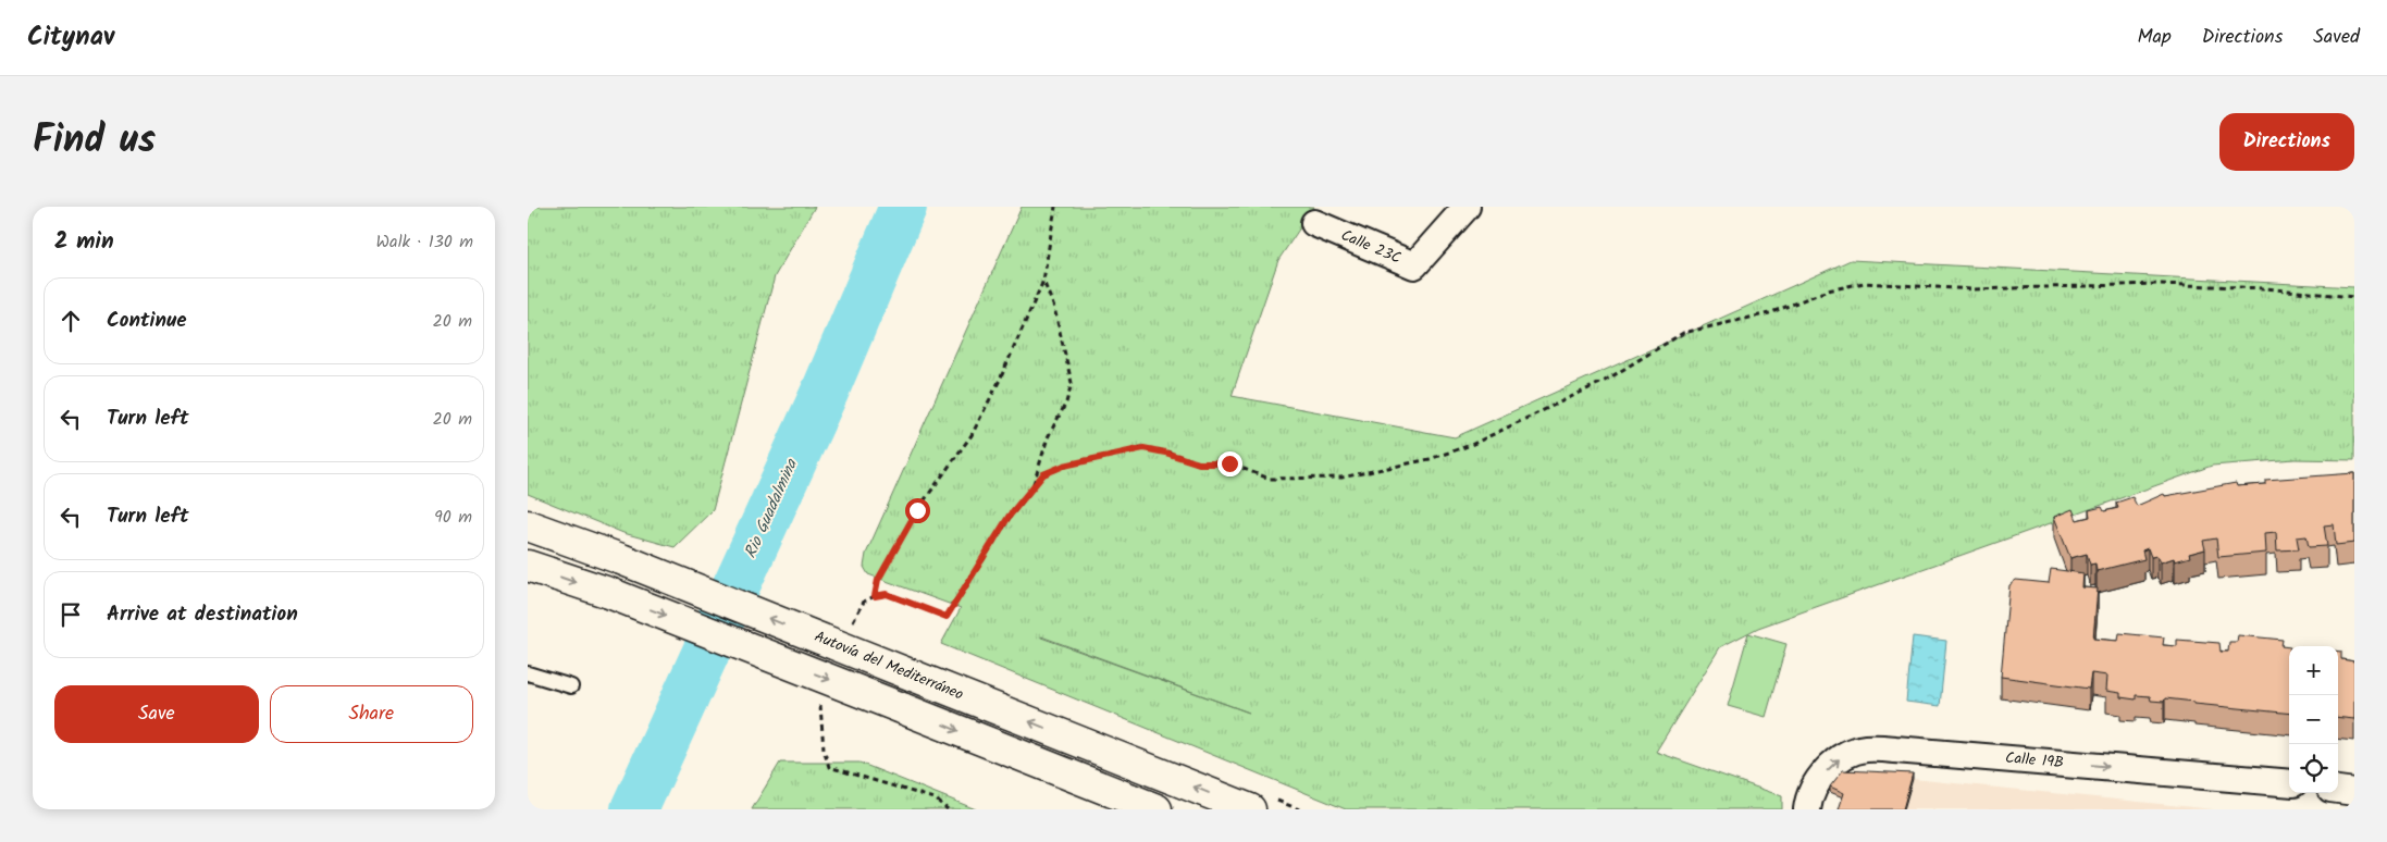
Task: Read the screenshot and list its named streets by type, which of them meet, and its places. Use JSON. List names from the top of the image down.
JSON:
{
  "streets": {
    "highway": ["Autovía del Mediterráneo"],
    "street": ["Calle 23C", "Calle 19B"]
  },
  "one_way": ["Calle 19B"],
  "water": ["Rio Guadalmina"],
  "page": {
    "header": "Citynav",
    "nav": ["Map", "Directions", "Saved"],
    "title": "Find us",
    "buttons": [
      "Directions",
      ["Save", "Share"]
    ],
    "heading": ["2 min", "Walk · 130 m"],
    "list": [
      ["Continue", "20 m"],
      ["Turn left", "20 m"],
      ["Turn left", "90 m"],
      "Arrive at destination"
    ],
    "map_buttons": ["+", "−"]
  }
}
